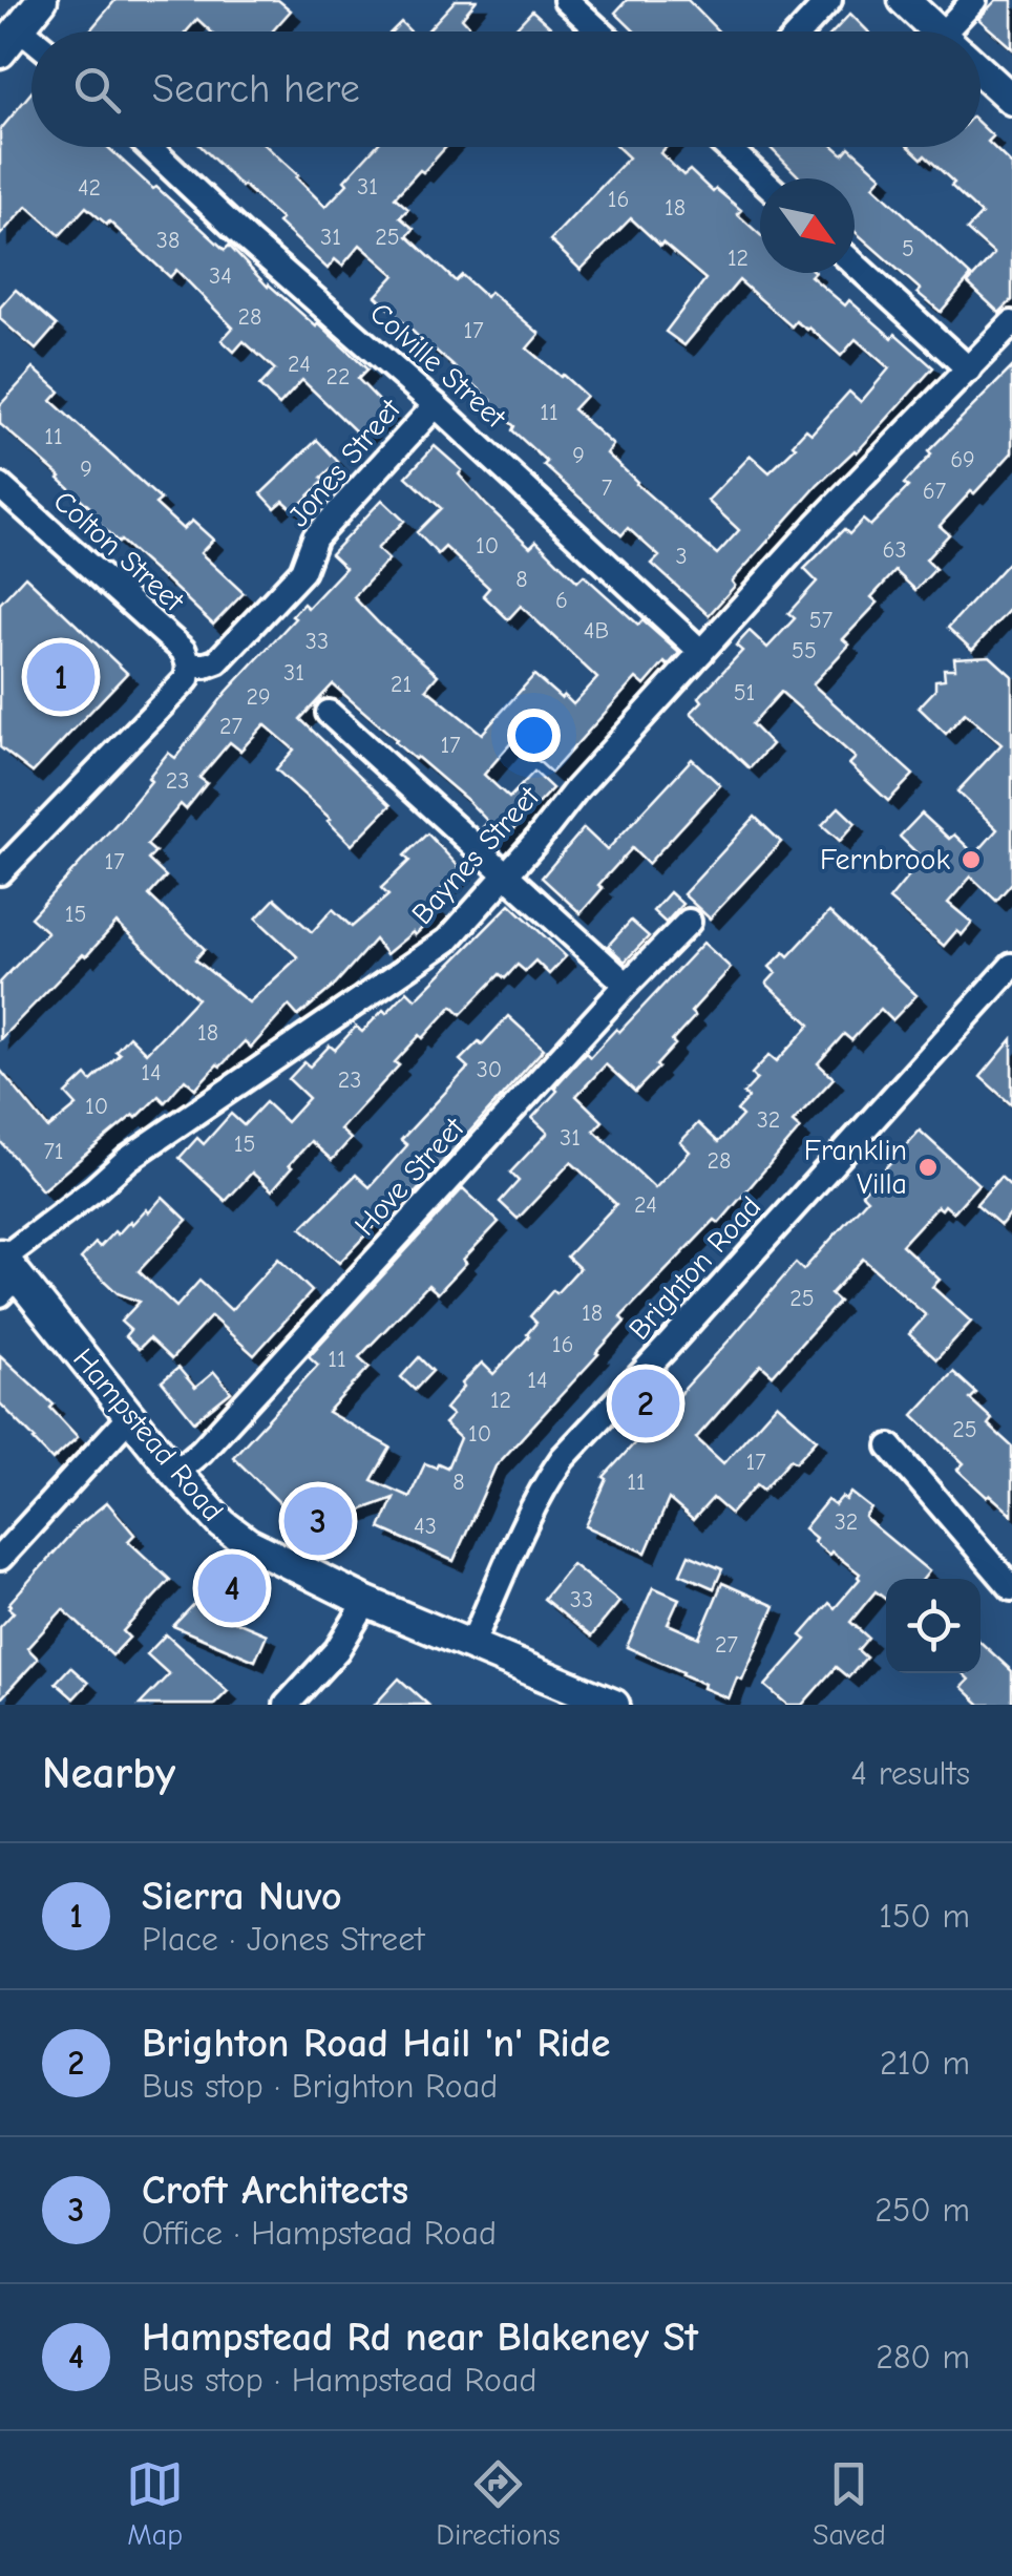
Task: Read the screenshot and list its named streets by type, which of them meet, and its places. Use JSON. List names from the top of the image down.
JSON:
{
  "streets": {
    "street": [
      "Colville Street",
      "Jones Street",
      "Colton Street",
      "Baynes Street",
      "Hove Street",
      "Brighton Road",
      "Hampstead Road"
    ]
  },
  "crossings": [
    ["Colville Street", "Jones Street"],
    ["Colville Street", "Baynes Street"],
    ["Jones Street", "Colton Street"],
    ["Baynes Street", "Hampstead Road"],
    ["Hove Street", "Hampstead Road"],
    ["Brighton Road", "Hampstead Road"]
  ],
  "places": ["Fernbrook", "Franklin Villa"],
  "house_numbers": [
    "31",
    "42",
    "16",
    "18",
    "31",
    "25",
    "38",
    "5",
    "12",
    "34",
    "28",
    "17",
    "24",
    "22",
    "11",
    "11",
    "9",
    "69",
    "9",
    "7",
    "67",
    "10",
    "63",
    "3",
    "8",
    "6",
    "57",
    "4B",
    "33",
    "55",
    "31",
    "21",
    "51",
    "29",
    "27",
    "17",
    "23",
    "17",
    "15",
    "18",
    "30",
    "14",
    "23",
    "10",
    "32",
    "31",
    "15",
    "71",
    "28",
    "24",
    "25",
    "18",
    "16",
    "11",
    "14",
    "12",
    "25",
    "10",
    "17",
    "8",
    "11",
    "32",
    "43",
    "33",
    "27"
  ],
  "north": "bottom right",
  "page": {
    "search": "Search here",
    "pins": [
      "1",
      "2",
      "3",
      "4"
    ],
    "heading": ["Nearby", "4 results"],
    "list": [
      {
        "mark": "1",
        "name": "Sierra Nuvo",
        "note": "Place · Jones Street",
        "value": "150 m"
      },
      {
        "mark": "2",
        "name": "Brighton Road Hail 'n' Ride",
        "note": "Bus stop · Brighton Road",
        "value": "210 m"
      },
      {
        "mark": "3",
        "name": "Croft Architects",
        "note": "Office · Hampstead Road",
        "value": "250 m"
      },
      {
        "mark": "4",
        "name": "Hampstead Rd near Blakeney St",
        "note": "Bus stop · Hampstead Road",
        "value": "280 m"
      }
    ],
    "nav": ["Map", "Directions", "Saved"]
  }
}
